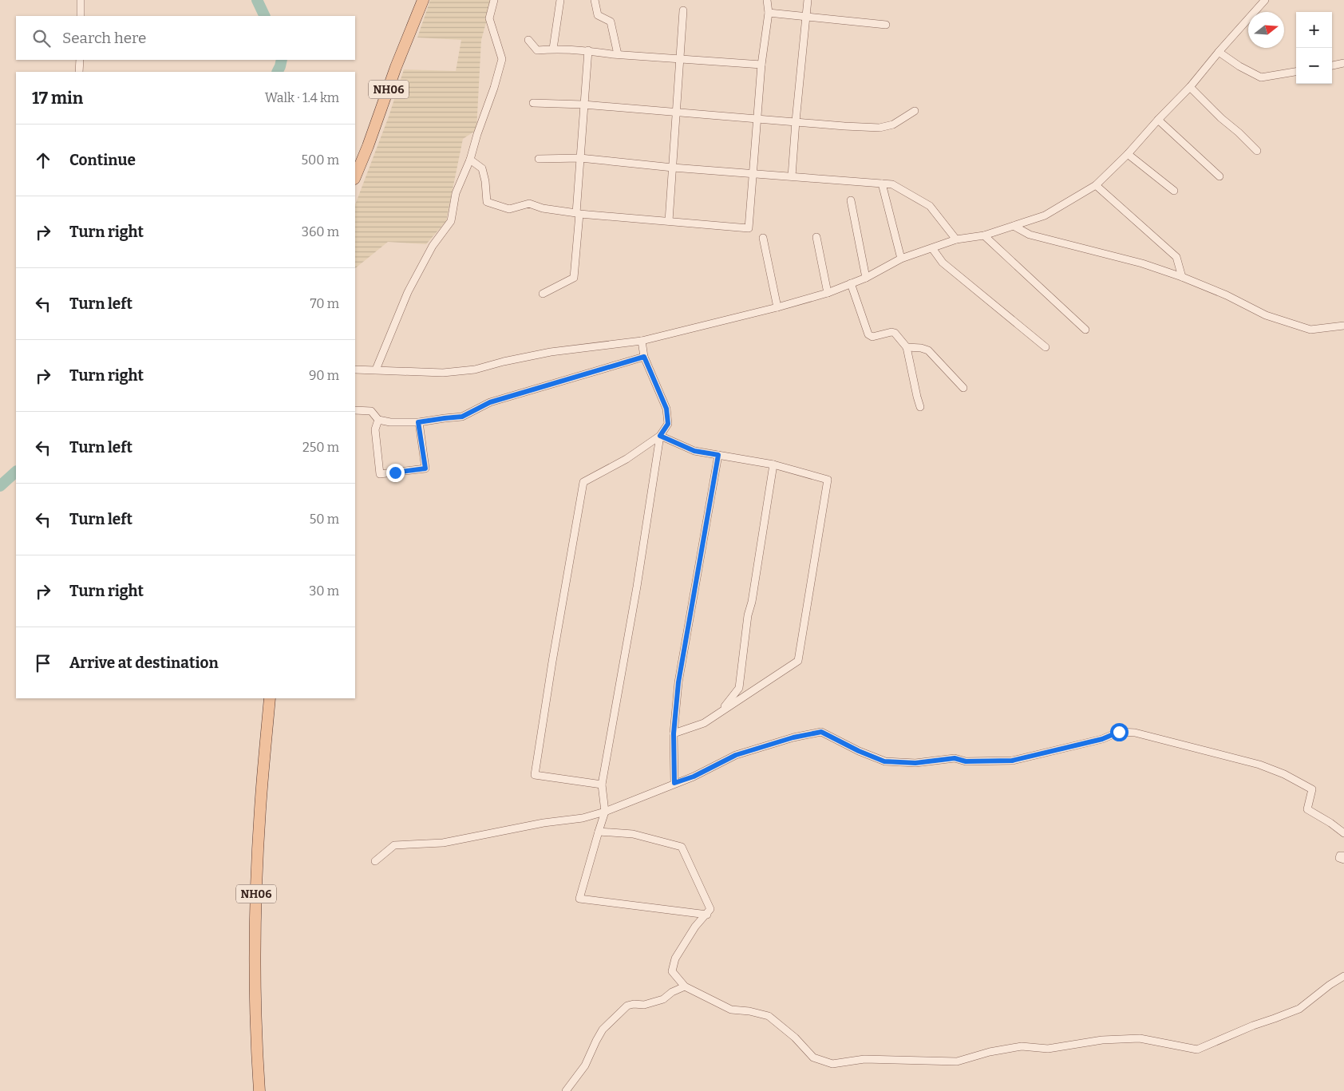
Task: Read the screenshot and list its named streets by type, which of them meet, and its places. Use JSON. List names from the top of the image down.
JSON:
{
  "streets": {
    "main road": ["NH06"]
  },
  "north": "right",
  "page": {
    "map_buttons": ["+", "−"],
    "search": "Search here",
    "heading": ["17 min", "Walk · 1.4 km"],
    "list": [
      ["Continue", "500 m"],
      ["Turn right", "360 m"],
      ["Turn left", "70 m"],
      ["Turn right", "90 m"],
      ["Turn left", "250 m"],
      ["Turn left", "50 m"],
      ["Turn right", "30 m"],
      "Arrive at destination"
    ]
  }
}
